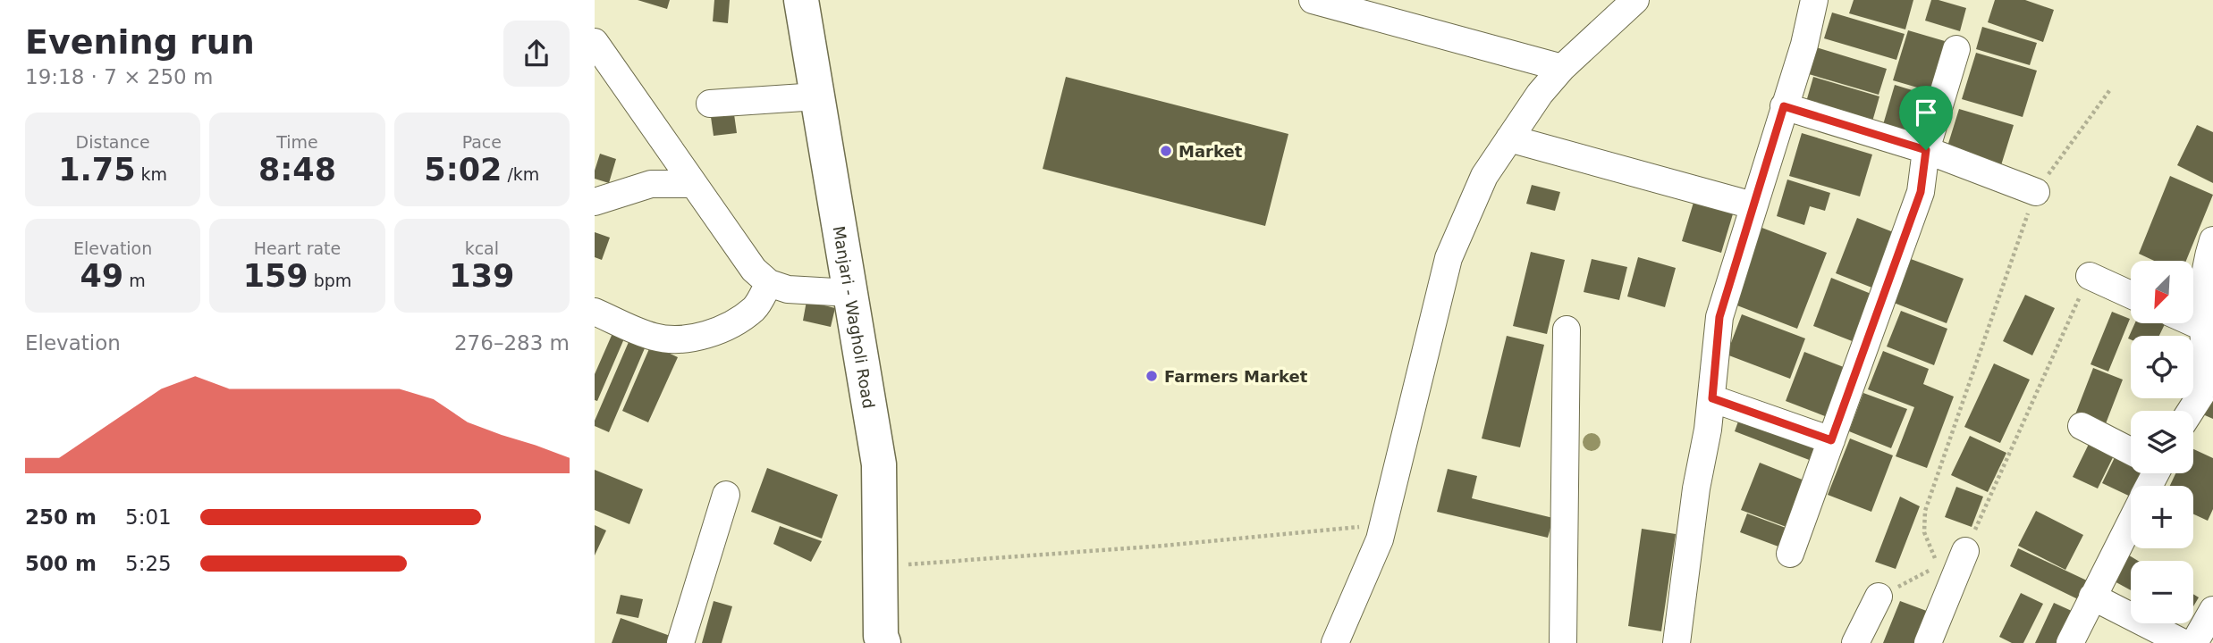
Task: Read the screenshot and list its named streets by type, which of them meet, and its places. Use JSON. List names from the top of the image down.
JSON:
{
  "streets": {
    "main road": ["Manjari - Wagholi Road"]
  },
  "places": ["Market", "Farmers Market"],
  "north": "bottom left",
  "page": {
    "heading": ["Evening run", "19:18 · 7 × 250 m"],
    "stats": [
      ["Distance", "1.75 km"],
      ["Time", "8:48"],
      ["Pace", "5:02 /km"],
      ["Elevation", "49 m"],
      ["Heart rate", "159 bpm"],
      ["kcal", "139"]
    ],
    "map_buttons": ["+", "−"],
    "chart": ["Elevation", "276–283 m"],
    "list": [
      {
        "name": "250 m",
        "note": "5:01"
      },
      {
        "name": "500 m",
        "note": "5:25"
      }
    ]
  }
}
